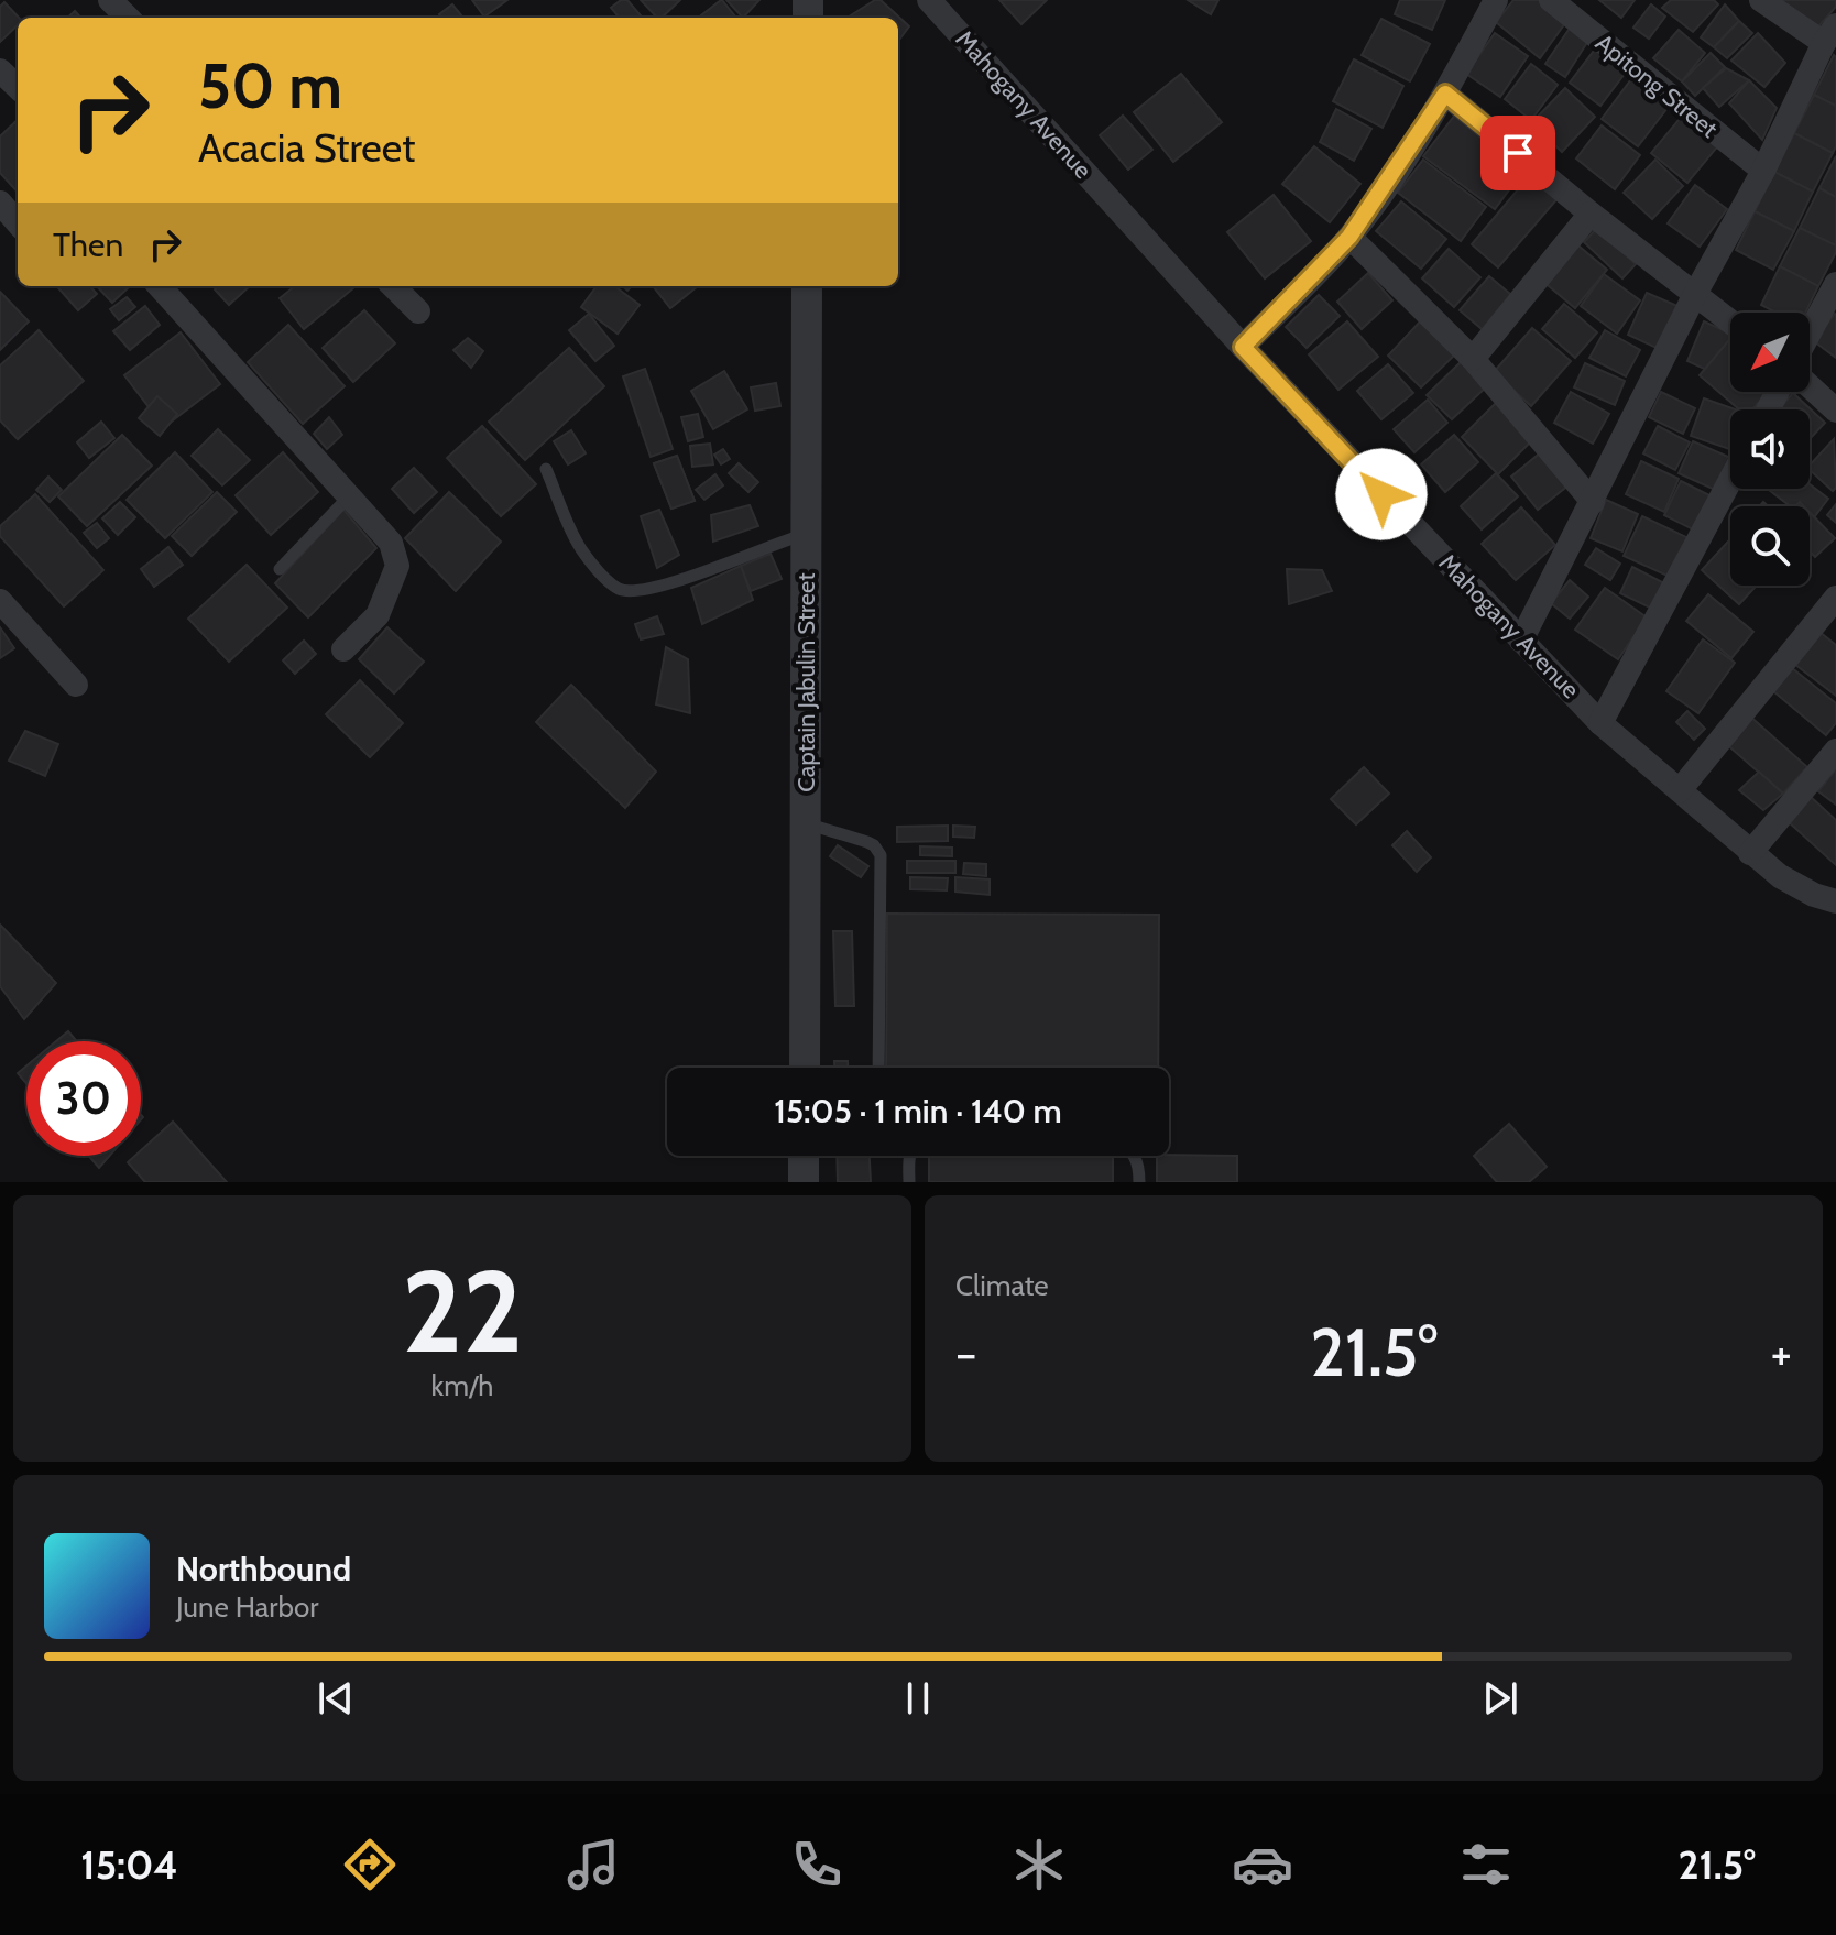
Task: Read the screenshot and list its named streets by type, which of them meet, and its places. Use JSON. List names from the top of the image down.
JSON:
{
  "streets": {
    "street": ["Apitong Street", "Mahogany Avenue", "Captain Jabulin Street"]
  },
  "north": "bottom left",
  "page": {
    "turn": ["50 m", "Acacia Street"],
    "then": "Then",
    "limit": "30",
    "trip": "15:05 · 1 min · 140 m",
    "tile": [
      ["22", "km/h"],
      "Climate"
    ],
    "heat": ["−", "21.5°", "+"],
    "song": ["Northbound", "June Harbor"],
    "tabs": ["15:04", "21.5°"]
  }
}
